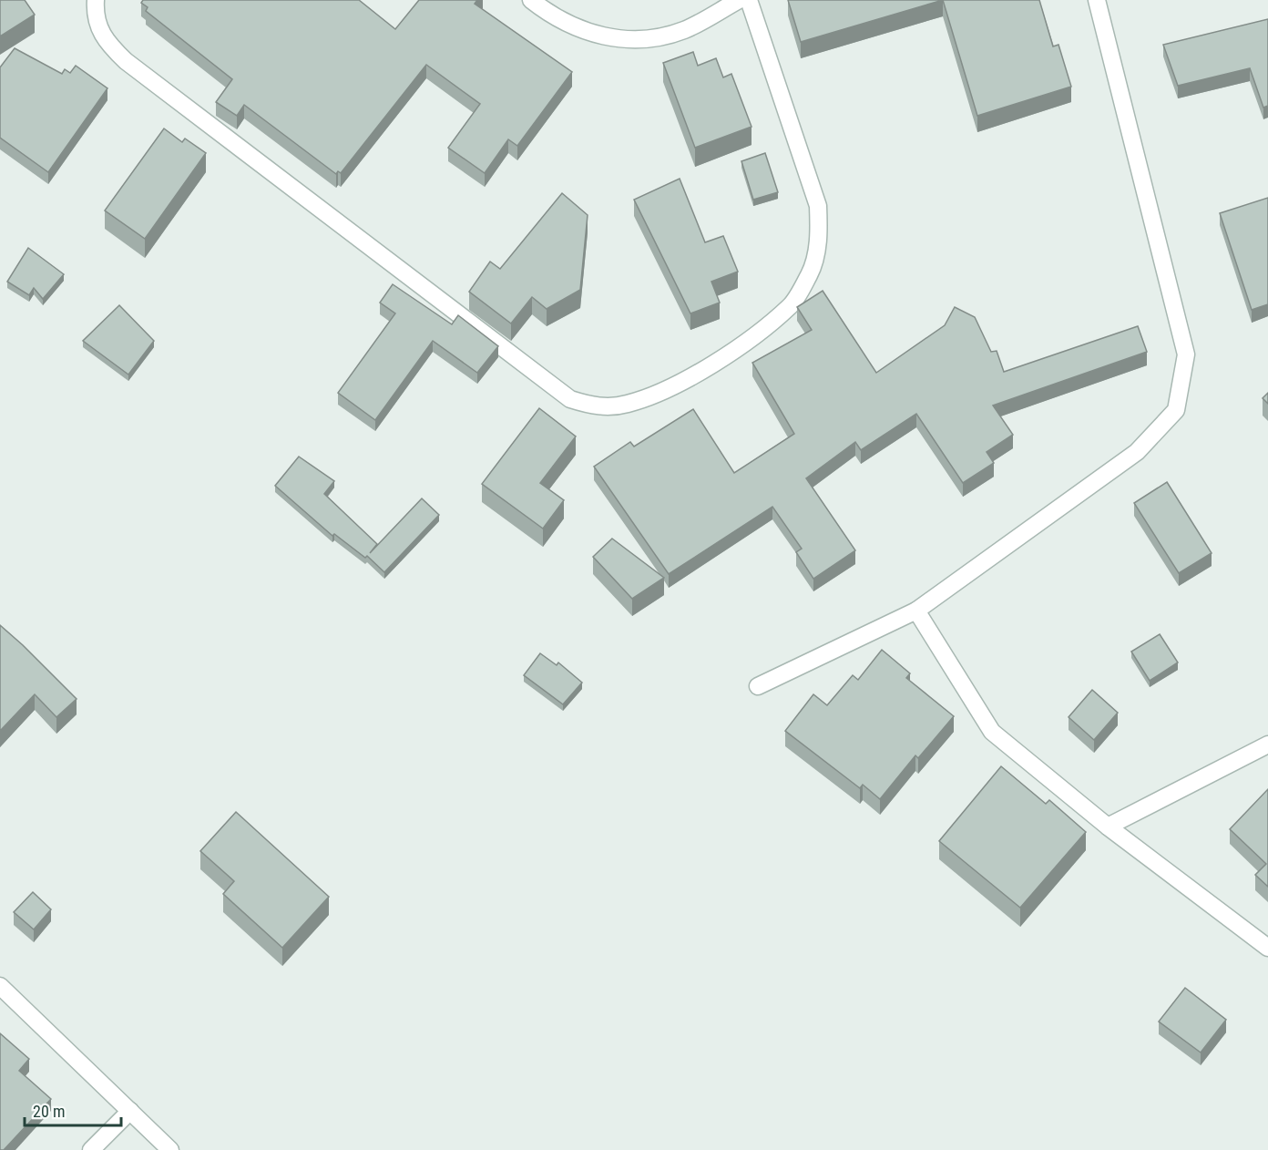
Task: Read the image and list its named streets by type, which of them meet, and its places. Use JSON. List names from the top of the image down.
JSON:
{
  "scale_bar": "20 m"
}
